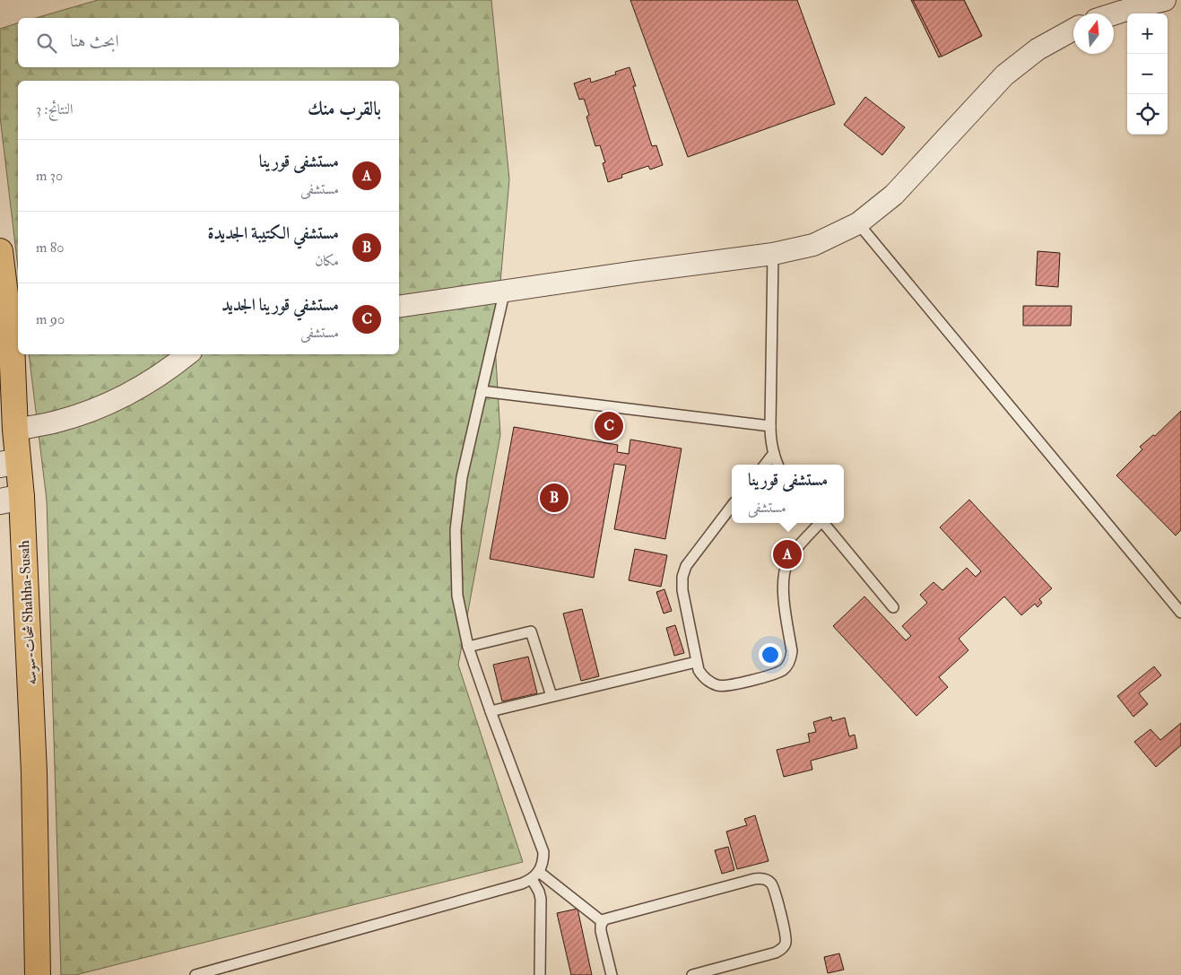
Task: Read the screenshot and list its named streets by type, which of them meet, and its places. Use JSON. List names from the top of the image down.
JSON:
{
  "streets": {
    "main road": ["شحات-سوسه Shahha-Susah"]
  },
  "north": "top",
  "page": {
    "map_buttons": ["+", "−"],
    "search": "ابحث هنا",
    "heading": ["بالقرب منك", "النتائج: 3"],
    "list": [
      {
        "mark": "A",
        "name": "مستشفى قورينا",
        "note": "مستشفى",
        "value": "30 m"
      },
      {
        "mark": "B",
        "name": "مستشفي الكتيبة الجديدة",
        "note": "مكان",
        "value": "80 m"
      },
      {
        "mark": "C",
        "name": "مستشفي قورينا الجديد",
        "note": "مستشفى",
        "value": "90 m"
      }
    ],
    "pins": ["C", "B", "A"],
    "popup": ["مستشفى قورينا", "مستشفى"]
  }
}
